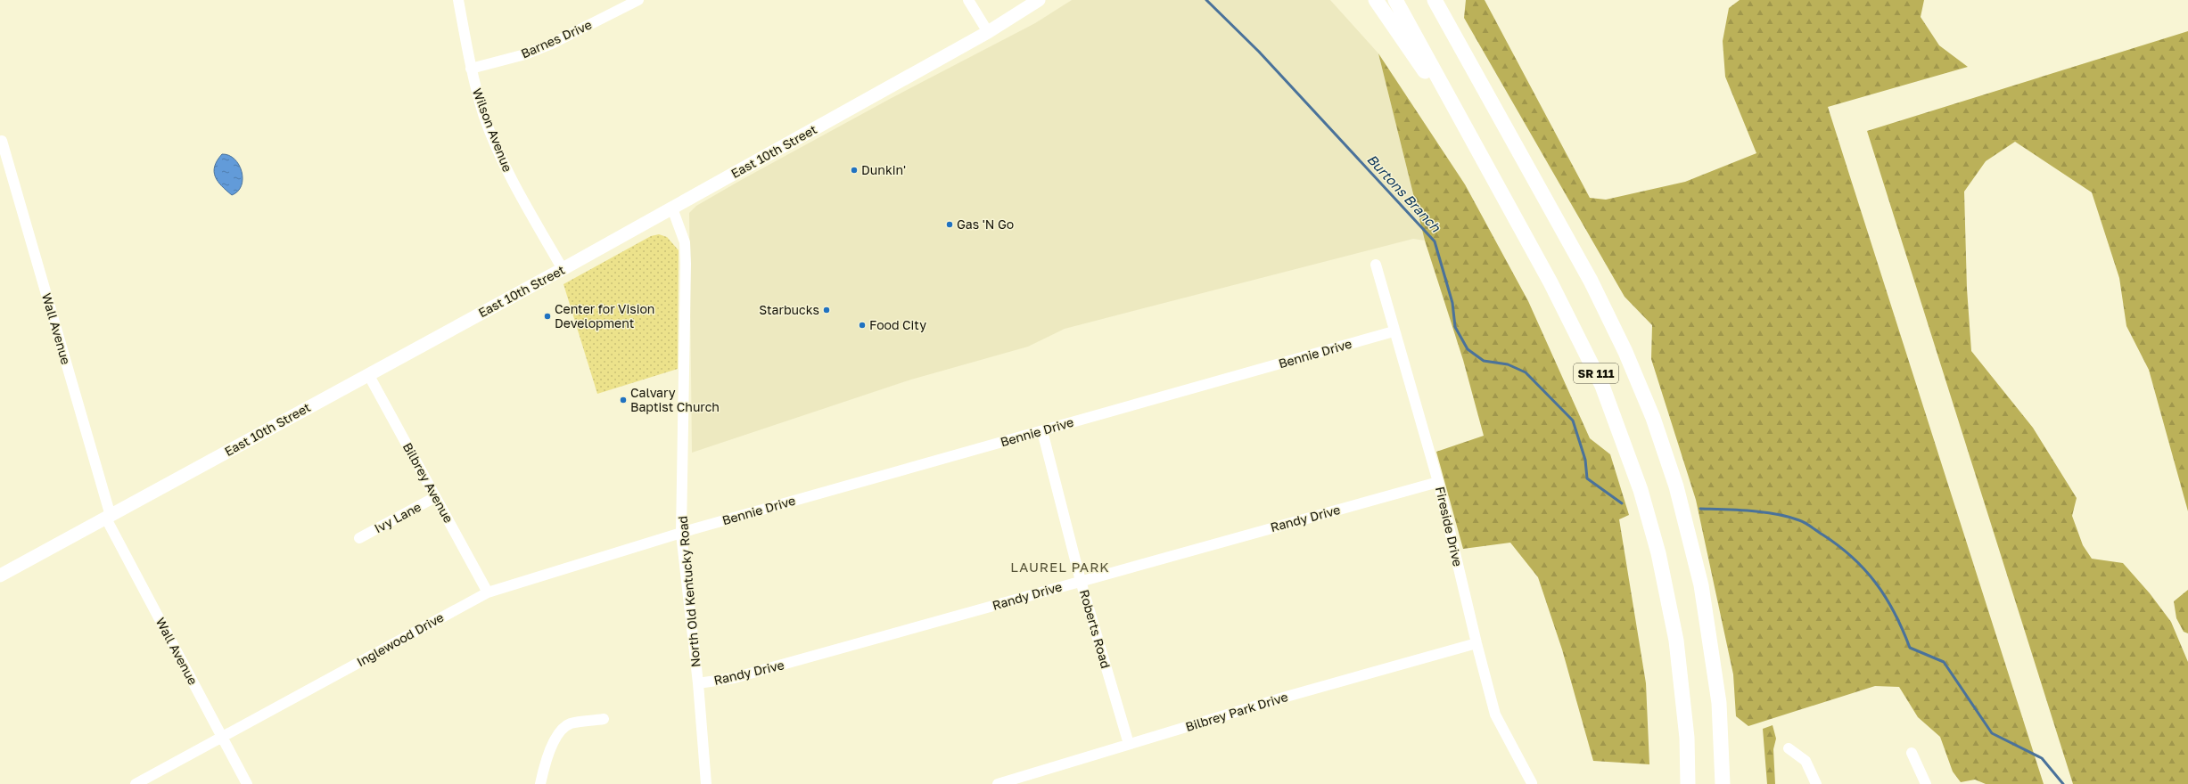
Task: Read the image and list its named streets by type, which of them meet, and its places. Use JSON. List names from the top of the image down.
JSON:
{
  "streets": {
    "highway": ["SR 111"],
    "main road": ["East 10th Street"],
    "street": [
      "Barnes Drive",
      "Wilson Avenue",
      "Wall Avenue",
      "Bennie Drive",
      "Bilbrey Avenue",
      "Ivy Lane",
      "Randy Drive",
      "Fireside Drive",
      "North Old Kentucky Road",
      "Roberts Road",
      "Inglewood Drive",
      "Bilbrey Park Drive"
    ]
  },
  "crossings": [
    ["Barnes Drive", "Wilson Avenue"],
    ["Wilson Avenue", "East 10th Street"],
    ["East 10th Street", "Wall Avenue"],
    ["East 10th Street", "Bilbrey Avenue"],
    ["East 10th Street", "North Old Kentucky Road"],
    ["Wall Avenue", "Inglewood Drive"],
    ["Bennie Drive", "Fireside Drive"],
    ["Bennie Drive", "North Old Kentucky Road"],
    ["Bennie Drive", "Roberts Road"],
    ["Bennie Drive", "Inglewood Drive"],
    ["Bilbrey Avenue", "Ivy Lane"],
    ["Bilbrey Avenue", "Inglewood Drive"],
    ["Randy Drive", "Fireside Drive"],
    ["Randy Drive", "North Old Kentucky Road"],
    ["Randy Drive", "Roberts Road"],
    ["Fireside Drive", "Bilbrey Park Drive"],
    ["North Old Kentucky Road", "Inglewood Drive"],
    ["Roberts Road", "Bilbrey Park Drive"]
  ],
  "districts": ["LAUREL PARK"],
  "water": ["Burtons Branch"],
  "places": [
    "Dunkin'",
    "Gas 'N Go",
    "Starbucks",
    "Center for Vision Development",
    "Food City",
    "Calvary Baptist Church"
  ]
}
